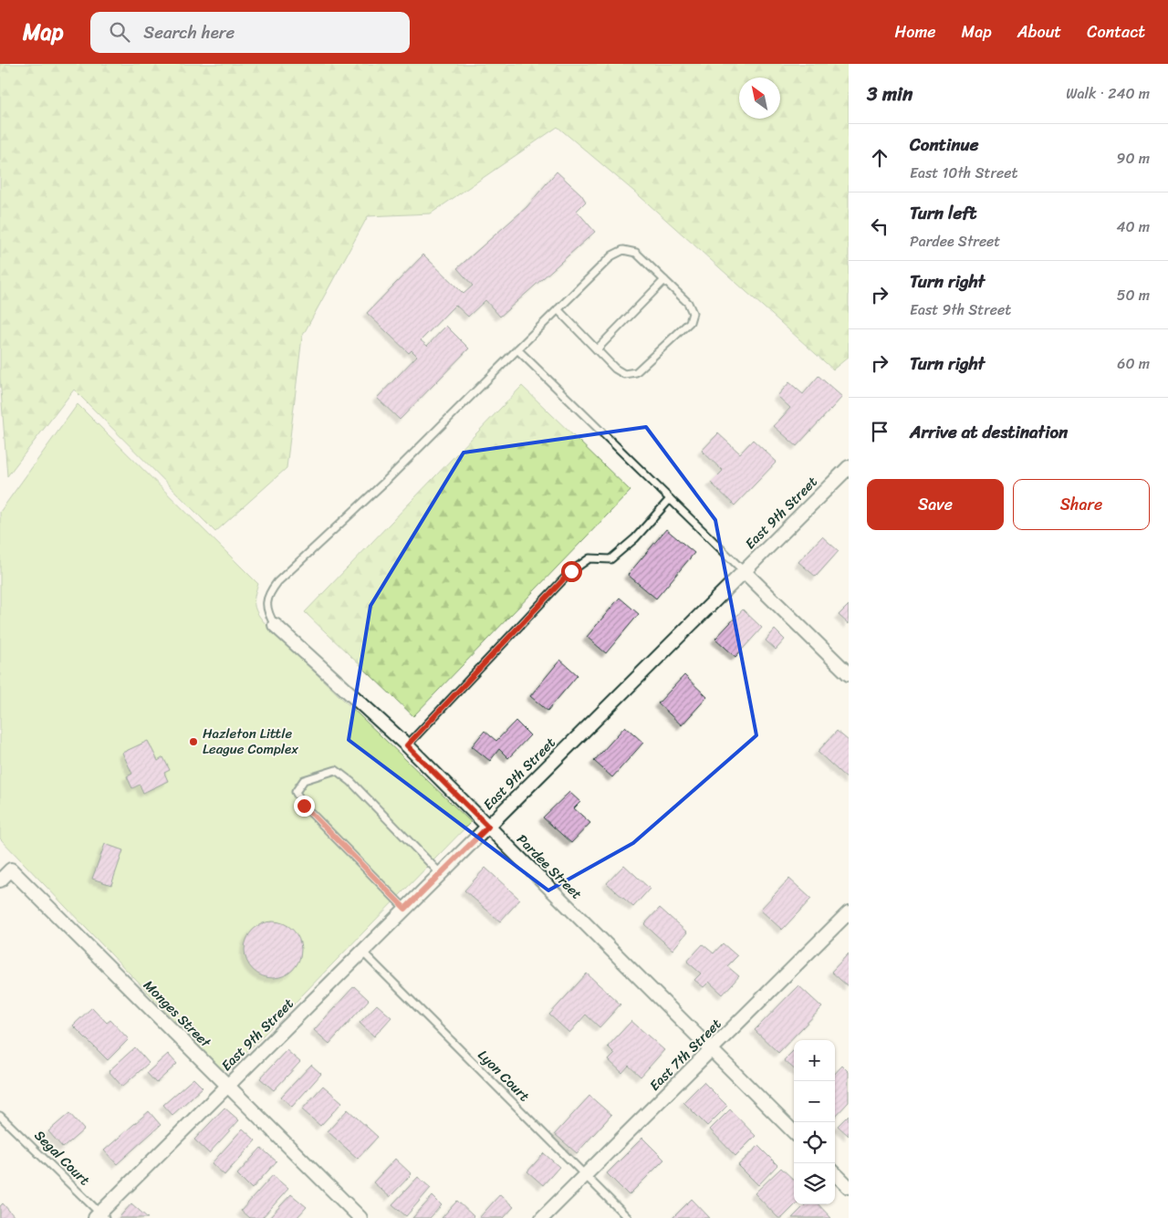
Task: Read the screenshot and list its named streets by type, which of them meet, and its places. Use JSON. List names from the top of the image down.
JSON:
{
  "streets": {
    "street": [
      "East 9th Street",
      "Pardee Street",
      "Monges Street",
      "East 7th Street"
    ],
    "lane": ["Lyon Court", "Segal Court"]
  },
  "crossings": [
    ["East 9th Street", "Pardee Street"],
    ["East 9th Street", "Monges Street"],
    ["East 9th Street", "Lyon Court"],
    ["East 9th Street", "Segal Court"],
    ["Pardee Street", "East 7th Street"],
    ["East 7th Street", "Lyon Court"]
  ],
  "places": ["Hazleton Little League Complex"],
  "north": "top left",
  "page": {
    "header": "Map",
    "search": "Search here",
    "nav": [
      "Home",
      "Map",
      "About",
      "Contact"
    ],
    "heading": ["3 min", "Walk · 240 m"],
    "list": [
      ["Continue", "East 10th Street", "90 m"],
      ["Turn left", "Pardee Street", "40 m"],
      ["Turn right", "East 9th Street", "50 m"],
      ["Turn right", "60 m"],
      "Arrive at destination"
    ],
    "buttons": ["Save", "Share"],
    "map_buttons": ["+", "−"]
  }
}
